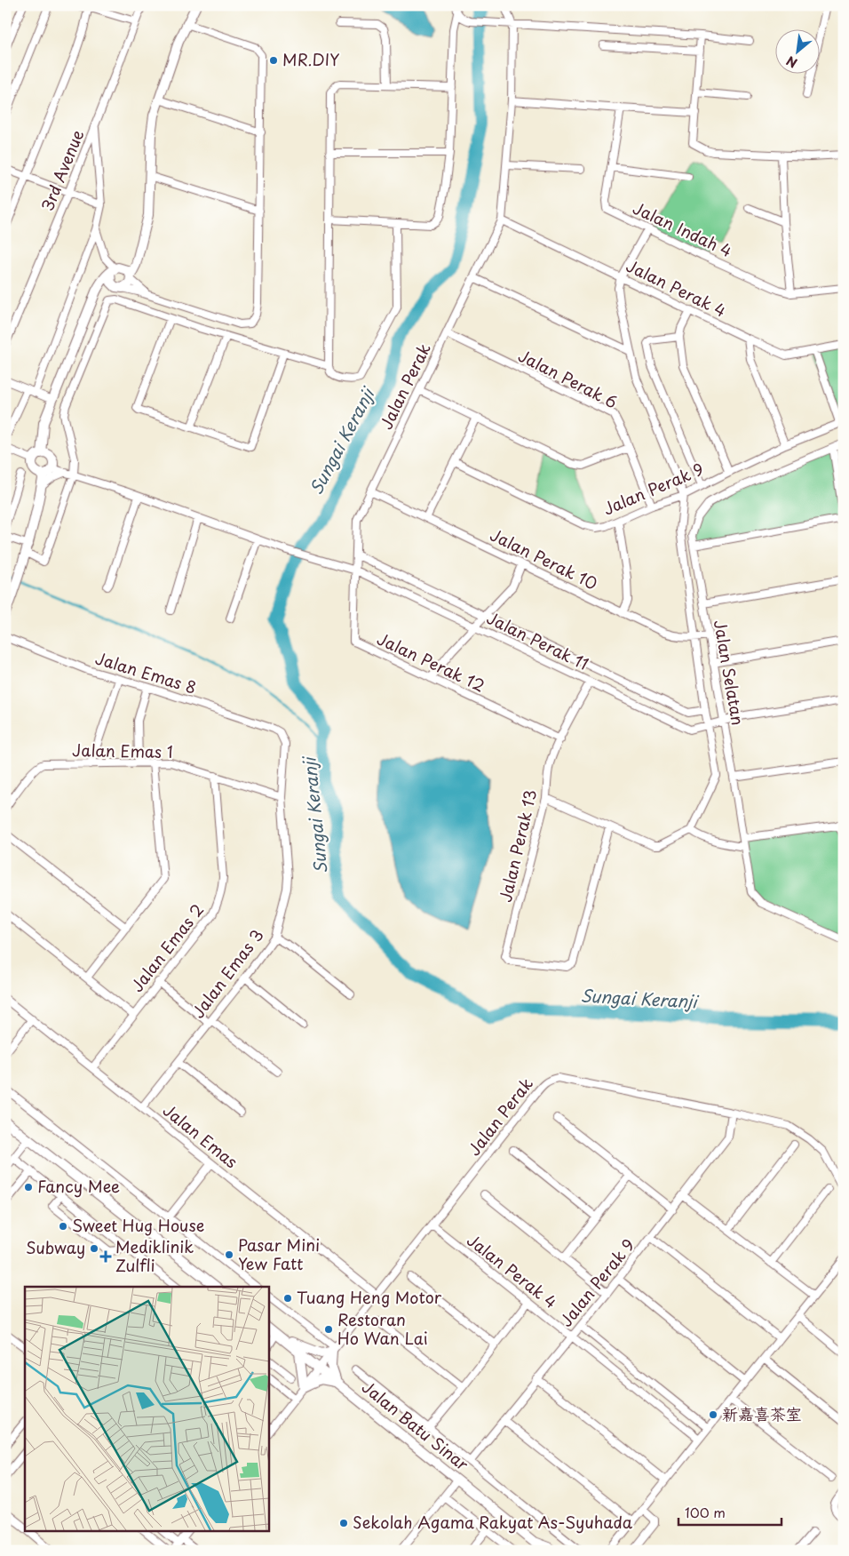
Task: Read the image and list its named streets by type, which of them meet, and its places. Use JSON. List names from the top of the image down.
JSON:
{
  "streets": {
    "street": [
      "3rd Avenue",
      "Jalan Indah 4",
      "Jalan Perak 4",
      "Jalan Perak 6",
      "Jalan Perak",
      "Jalan Perak 9",
      "Jalan Perak 10",
      "Jalan Perak 11",
      "Jalan Perak 12",
      "Jalan Selatan",
      "Jalan Emas 8",
      "Jalan Emas 1",
      "Jalan Perak 13",
      "Jalan Emas 2",
      "Jalan Emas 3",
      "Jalan Emas",
      "Jalan Batu Sinar"
    ]
  },
  "crossings": [
    ["Jalan Perak 4", "Jalan Perak"],
    ["Jalan Perak 4", "Jalan Perak 9"],
    ["Jalan Perak 6", "Jalan Perak"],
    ["Jalan Perak 6", "Jalan Perak 9"],
    ["Jalan Perak", "Jalan Perak 9"],
    ["Jalan Perak", "Jalan Perak 10"],
    ["Jalan Perak", "Jalan Perak 11"],
    ["Jalan Perak", "Jalan Perak 12"],
    ["Jalan Perak", "Jalan Emas"],
    ["Jalan Perak", "Jalan Batu Sinar"],
    ["Jalan Perak 9", "Jalan Batu Sinar"],
    ["Jalan Perak 10", "Jalan Selatan"],
    ["Jalan Perak 11", "Jalan Perak 12"],
    ["Jalan Perak 11", "Jalan Selatan"],
    ["Jalan Perak 11", "Jalan Perak 13"],
    ["Jalan Perak 12", "Jalan Perak 13"],
    ["Jalan Emas 8", "Jalan Emas 3"],
    ["Jalan Emas 1", "Jalan Emas 2"],
    ["Jalan Emas 1", "Jalan Emas 3"],
    ["Jalan Emas 2", "Jalan Emas"],
    ["Jalan Emas 3", "Jalan Emas"]
  ],
  "water": ["Sungai Keranji"],
  "places": {
    "other": [
      "MR.DIY",
      "Fancy Mee",
      "Sweet Hug House",
      "Subway",
      "Pasar Mini Yew Fatt",
      "Tuang Heng Motor",
      "Restoran Ho Wan Lai",
      "新嘉喜茶室",
      "Sekolah Agama Rakyat As-Syuhada"
    ],
    "health": ["Mediklinik Zulfli"]
  },
  "scale_bar": "100 m",
  "north": "bottom left"
}
